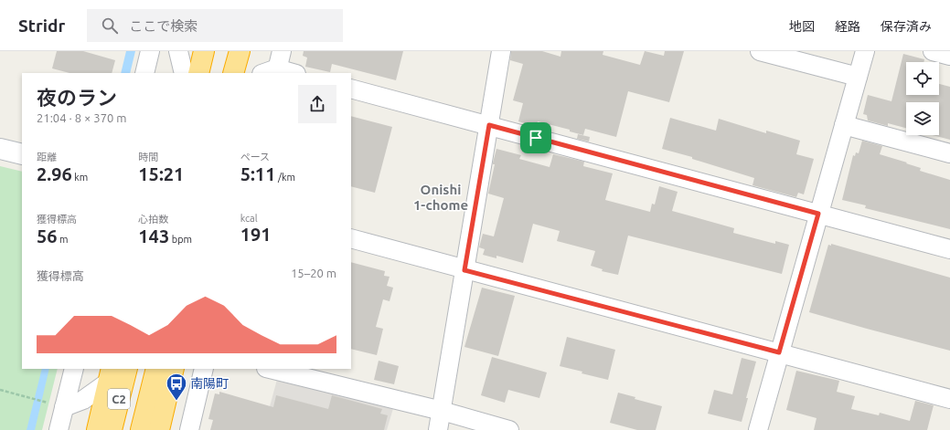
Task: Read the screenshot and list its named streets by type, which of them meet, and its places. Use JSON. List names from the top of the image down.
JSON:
{
  "streets": {
    "highway": ["C2"]
  },
  "districts": ["Onishi 1-chome"],
  "places": {
    "bus stop": ["南陽町"]
  },
  "page": {
    "header": "Stridr",
    "search": "ここで検索",
    "nav": ["地図", "経路", "保存済み"],
    "heading": ["夜のラン", "21:04 · 8 × 370 m"],
    "stats": [
      ["距離", "2.96 km"],
      ["時間", "15:21"],
      ["ペース", "5:11 /km"],
      ["獲得標高", "56 m"],
      ["心拍数", "143 bpm"],
      ["kcal", "191"]
    ],
    "chart": ["獲得標高", "15–20 m"]
  }
}
